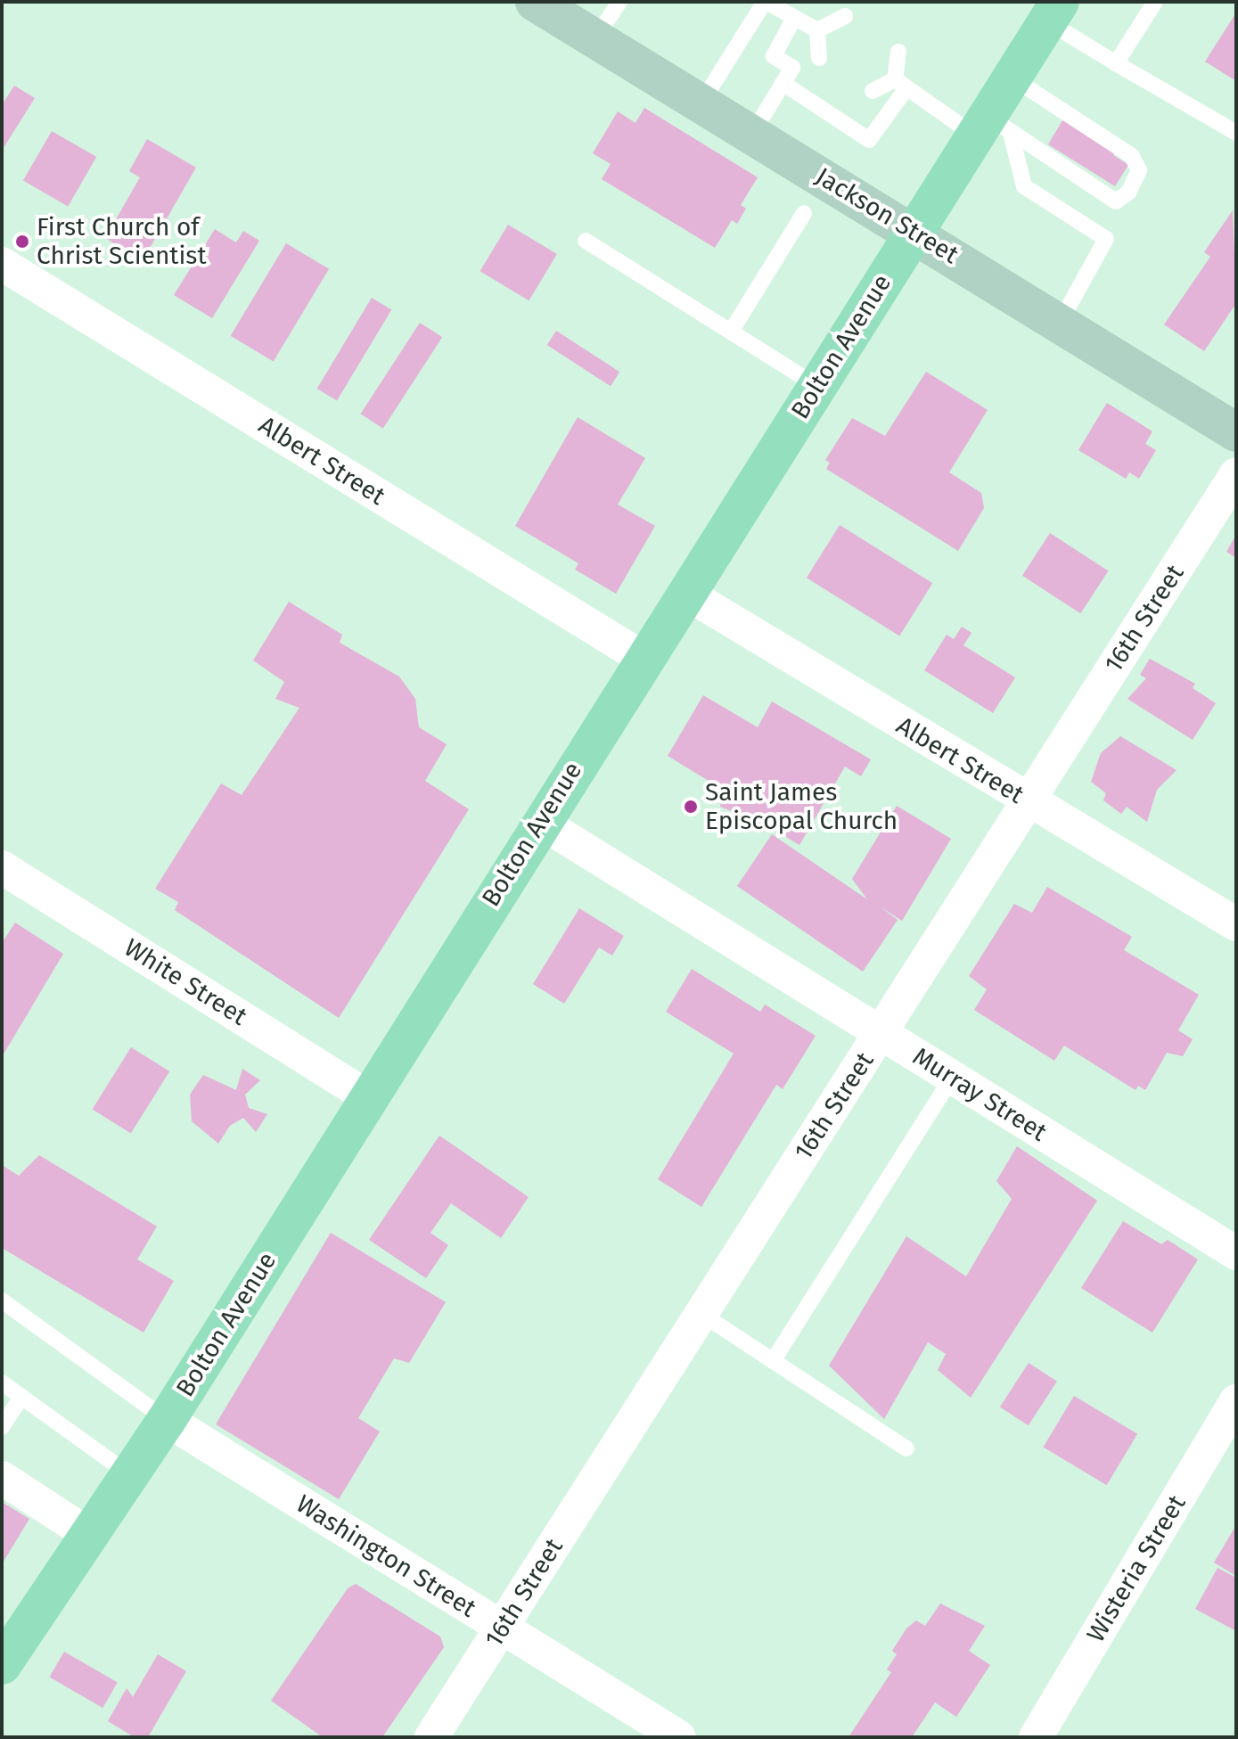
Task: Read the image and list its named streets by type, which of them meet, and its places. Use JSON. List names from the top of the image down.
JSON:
{
  "streets": {
    "main road": ["Jackson Street", "Bolton Avenue"],
    "street": [
      "Albert Street",
      "16th Street",
      "White Street",
      "Murray Street",
      "Washington Street",
      "Wisteria Street"
    ]
  },
  "crossings": [
    ["Jackson Street", "Bolton Avenue"],
    ["Bolton Avenue", "Albert Street"],
    ["Bolton Avenue", "White Street"],
    ["Bolton Avenue", "Murray Street"],
    ["Bolton Avenue", "Washington Street"],
    ["Albert Street", "16th Street"],
    ["16th Street", "Murray Street"],
    ["16th Street", "Washington Street"]
  ],
  "places": ["First Church of Christ Scientist", "Saint James Episcopal Church"]
}
